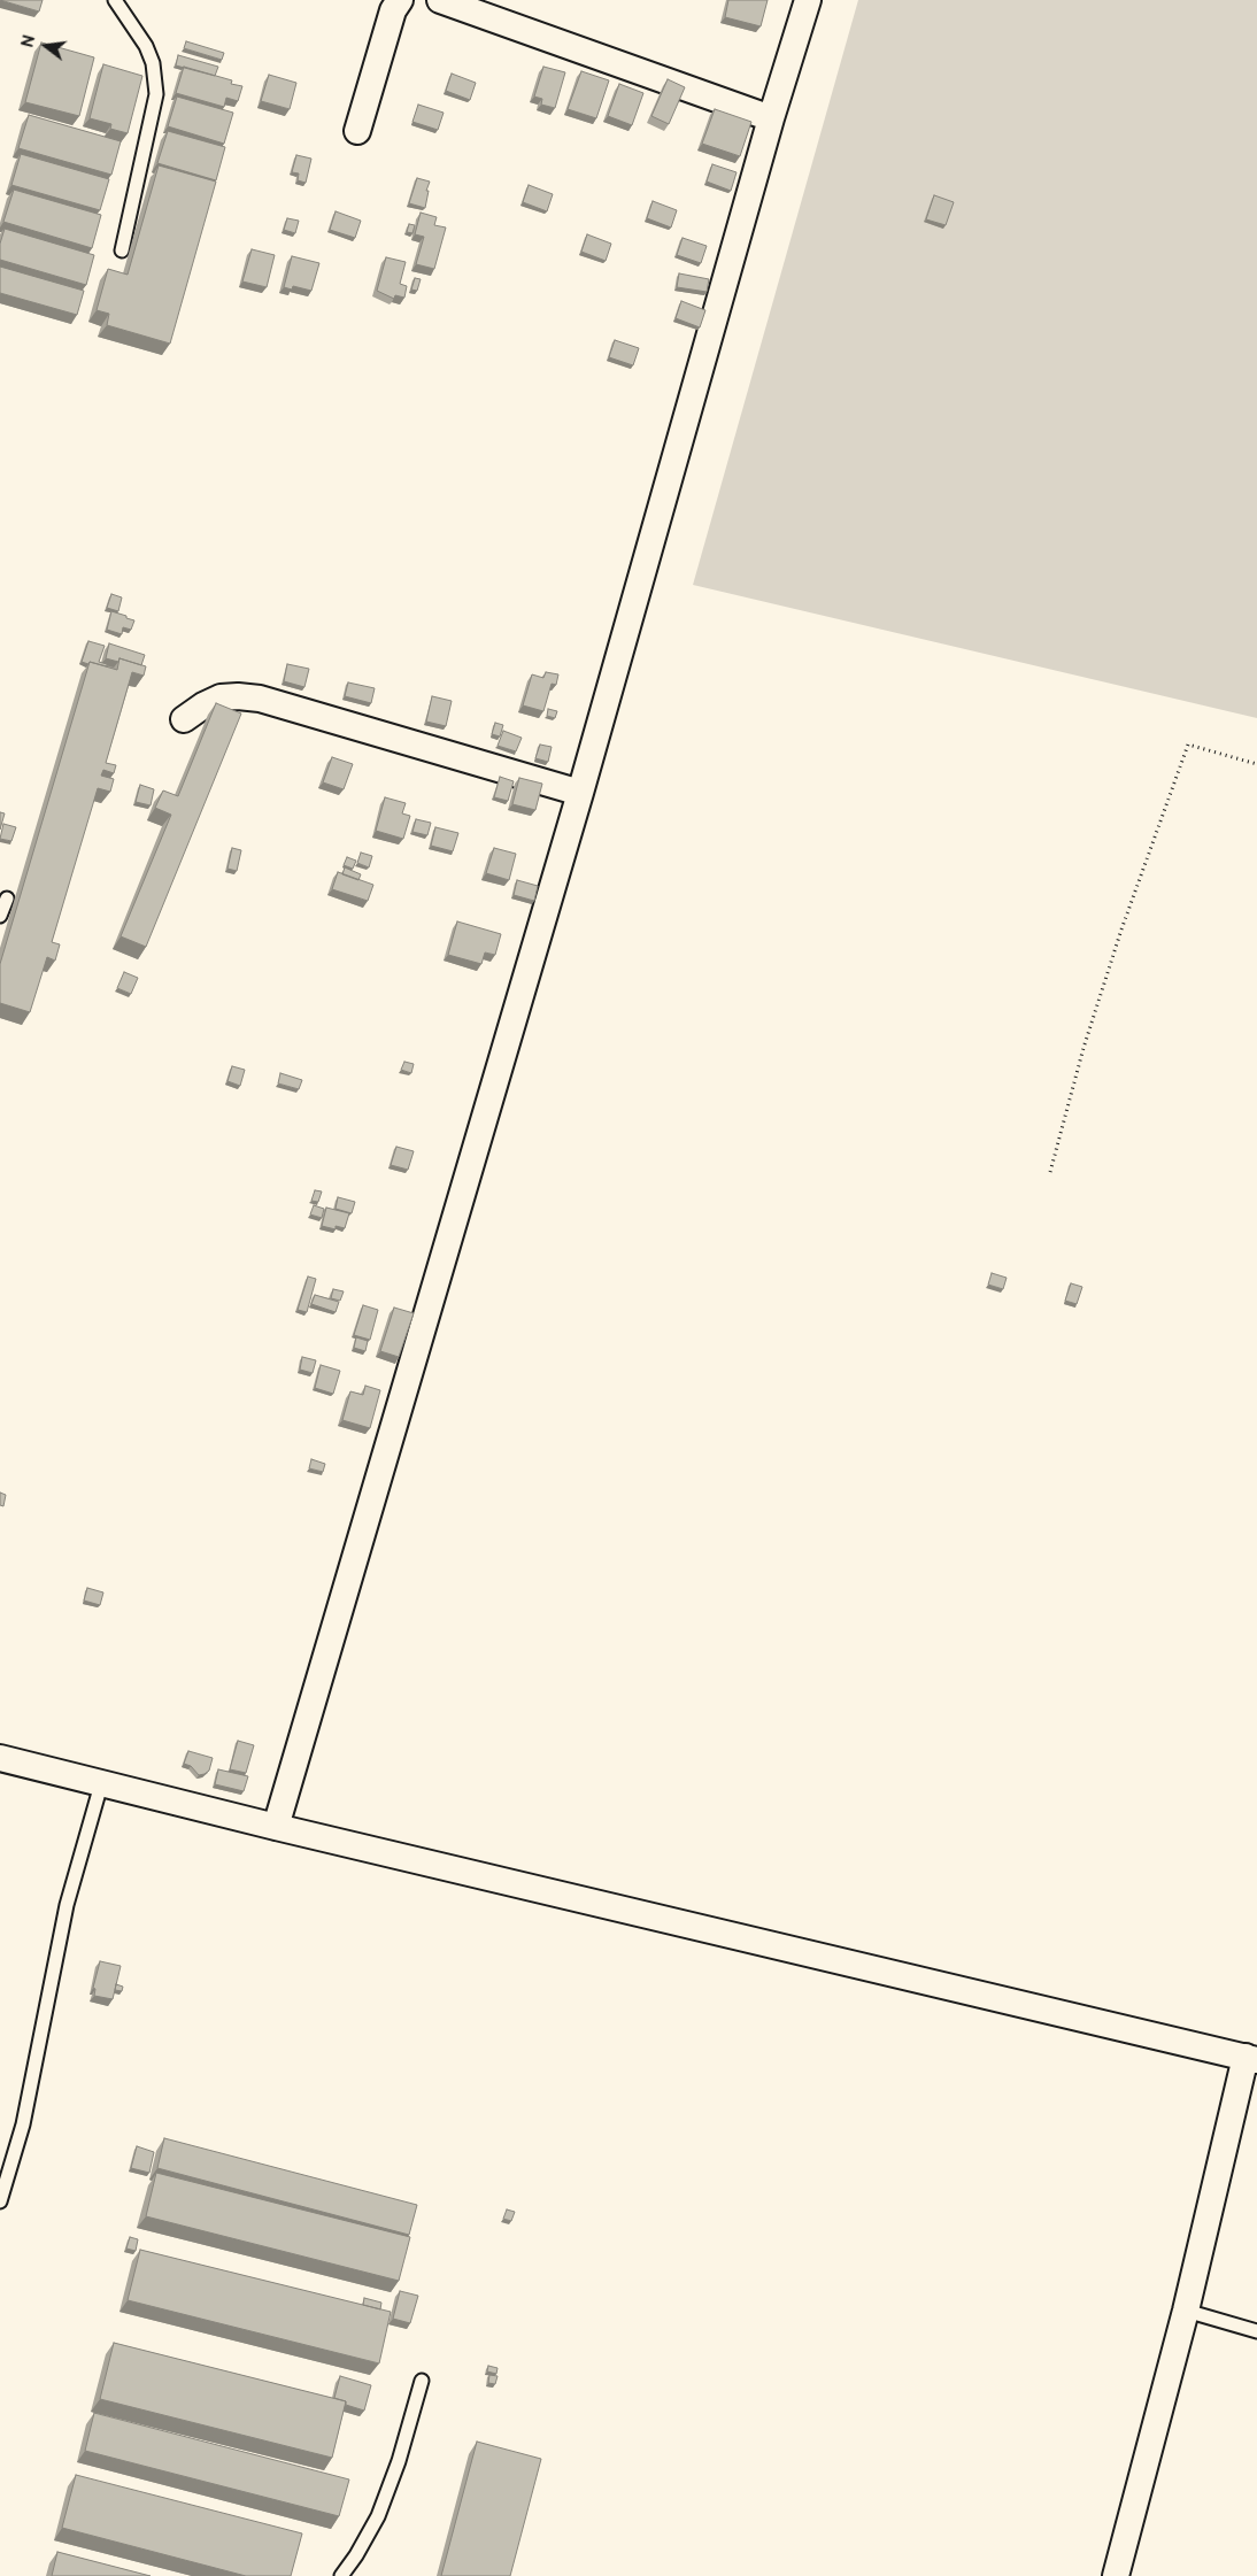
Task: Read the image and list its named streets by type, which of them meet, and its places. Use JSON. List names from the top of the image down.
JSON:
{
  "north": "left"
}
